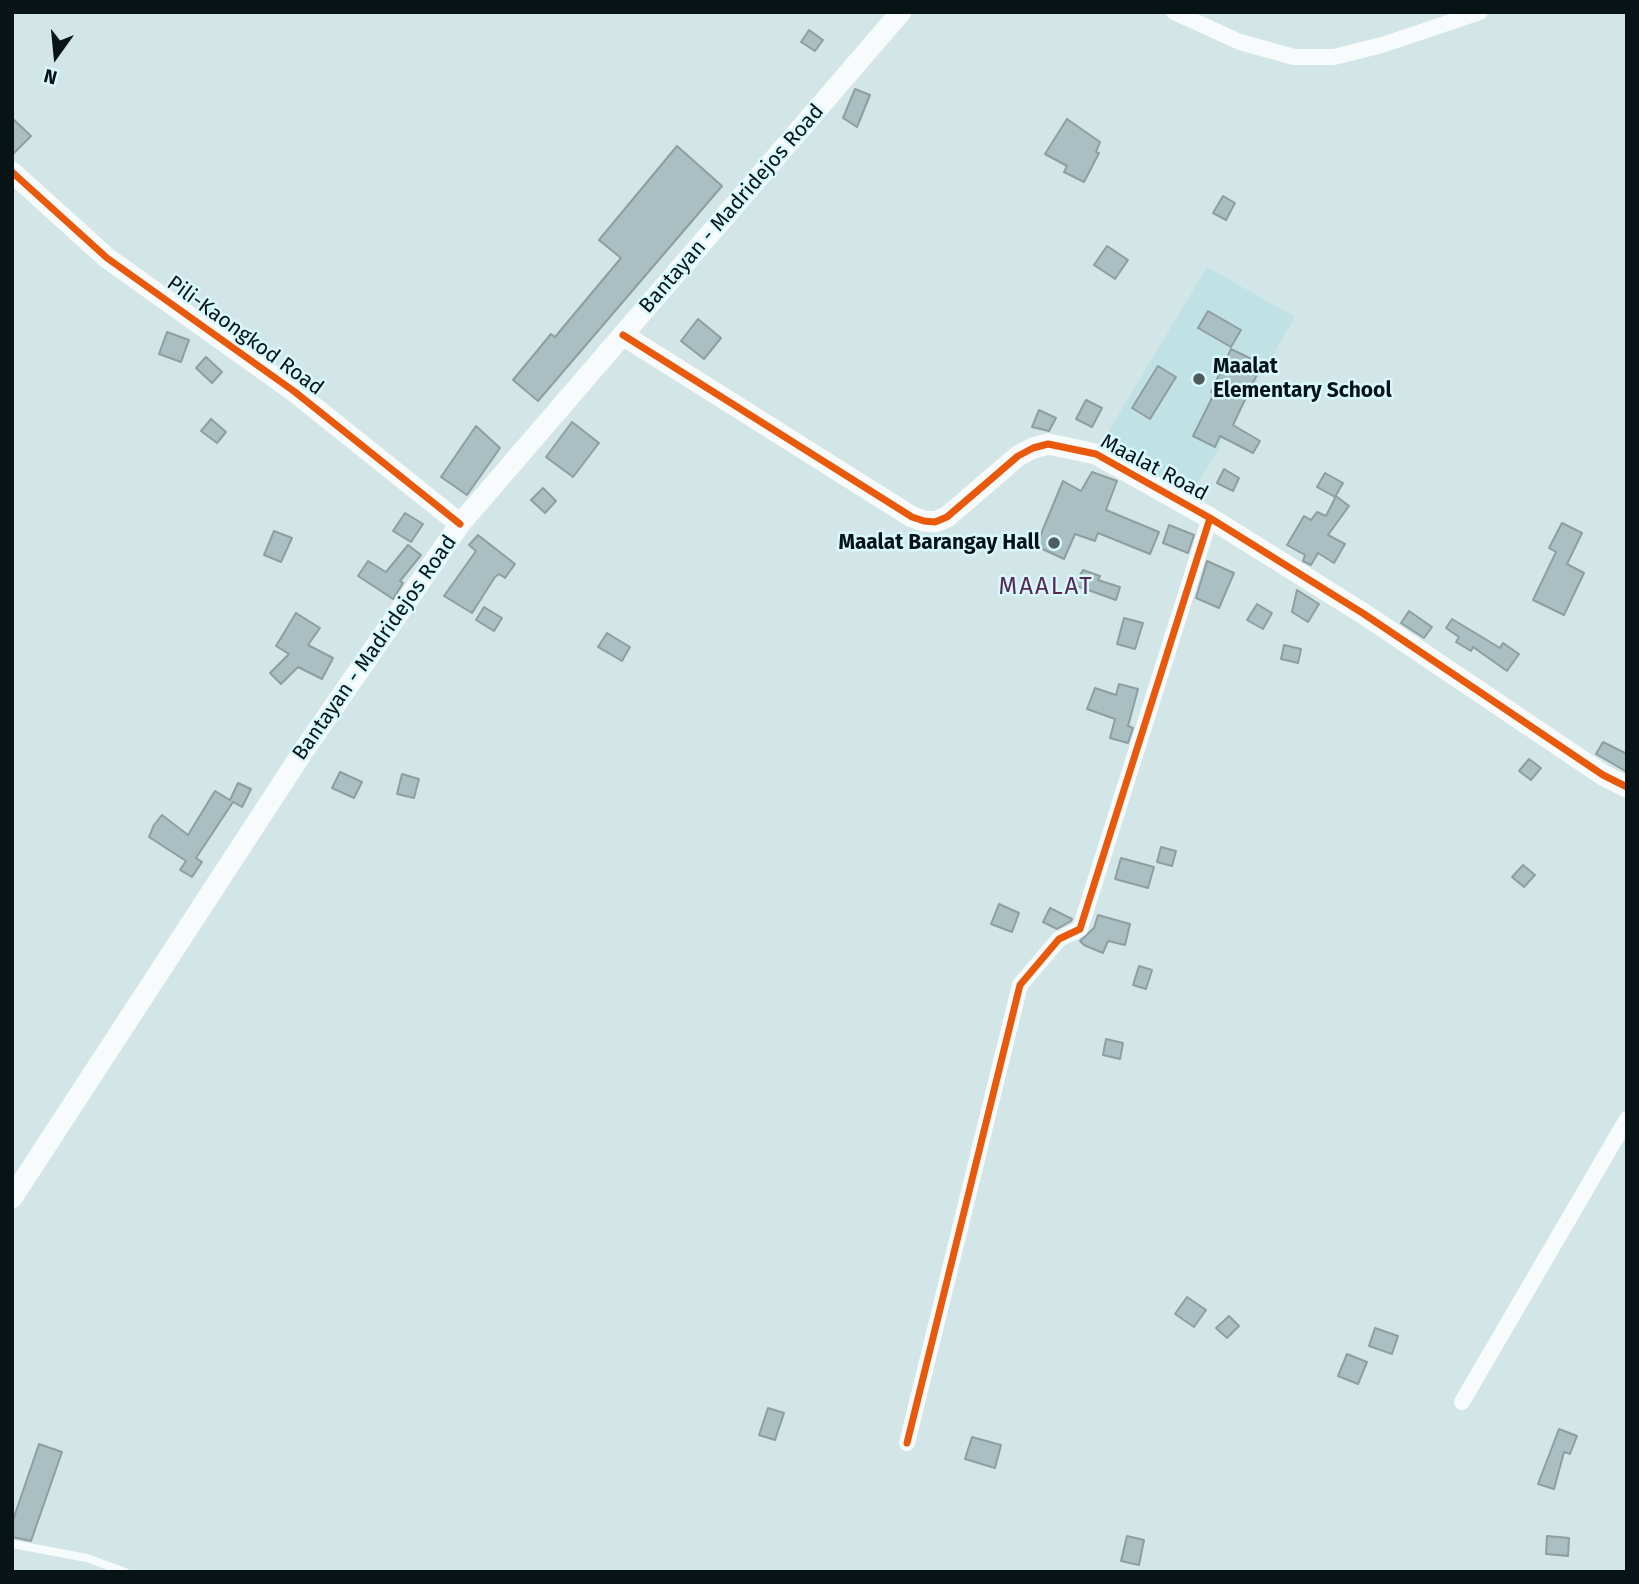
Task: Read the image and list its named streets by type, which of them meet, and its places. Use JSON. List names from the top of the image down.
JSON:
{
  "streets": {
    "street": ["Bantayan - Madridejos Road", "Pili-Kaongkod Road", "Maalat Road"]
  },
  "crossings": [
    ["Bantayan - Madridejos Road", "Pili-Kaongkod Road"],
    ["Bantayan - Madridejos Road", "Maalat Road"]
  ],
  "districts": ["MAALAT"],
  "places": ["Maalat Elementary School", "Maalat Barangay Hall"],
  "north": "bottom"
}
